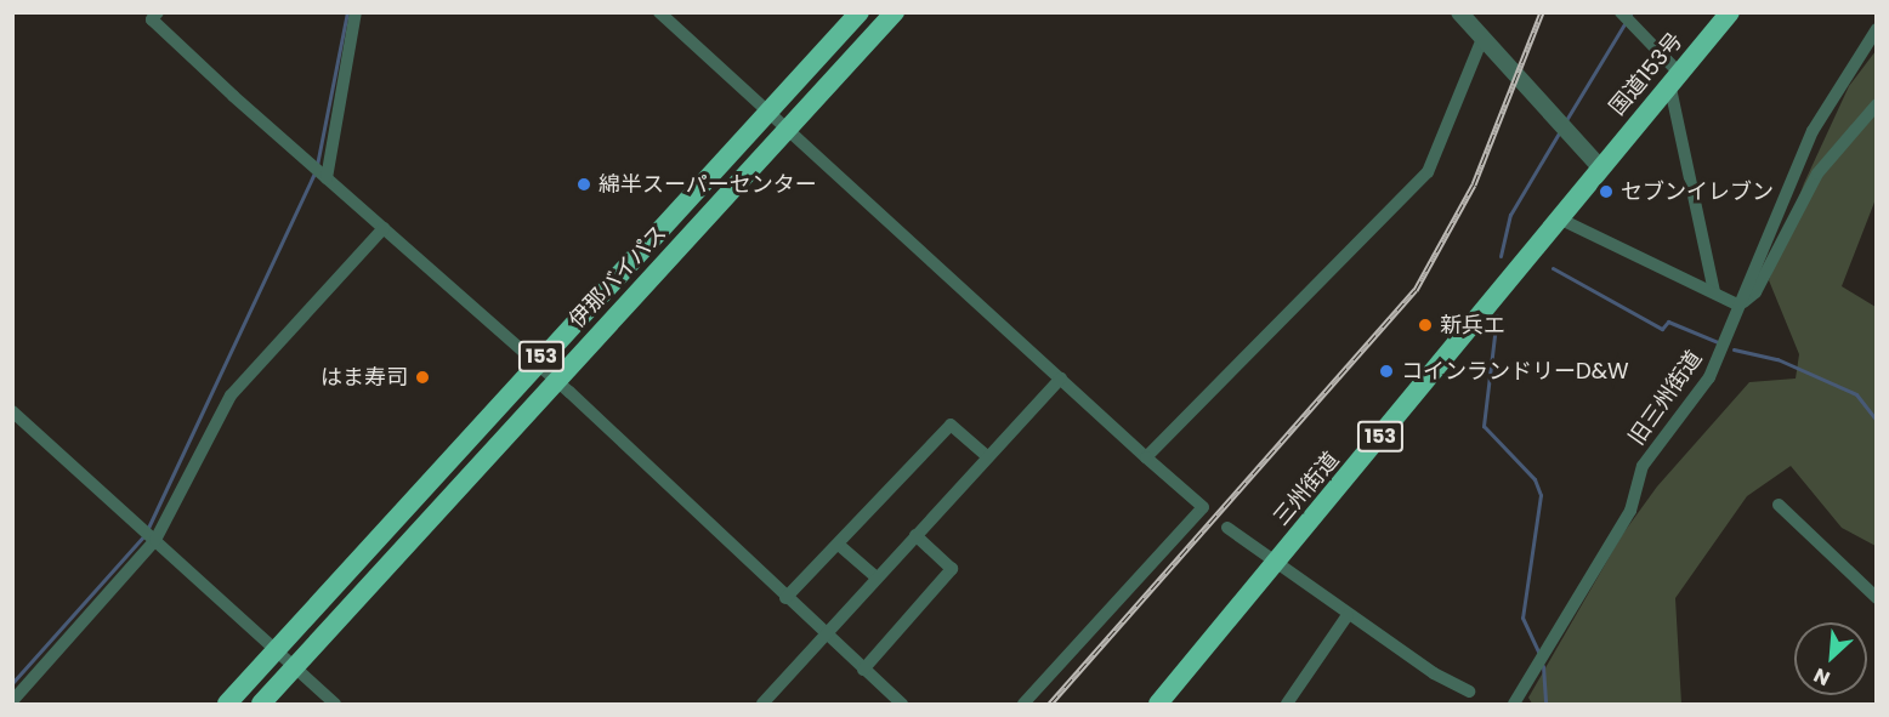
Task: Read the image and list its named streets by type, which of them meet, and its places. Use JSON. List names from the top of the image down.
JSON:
{
  "streets": {
    "highway": [
      "国道153号",
      "伊那バイパス",
      "153",
      "三州街道"
    ],
    "street": ["旧三州街道"]
  },
  "crossings": [
    ["国道153号", "三州街道"]
  ],
  "places": [
    "綿半スーパーセンター",
    "セブンイレブン",
    "新兵エ",
    "コインランドリーD&W",
    "はま寿司"
  ],
  "north": "bottom left"
}
